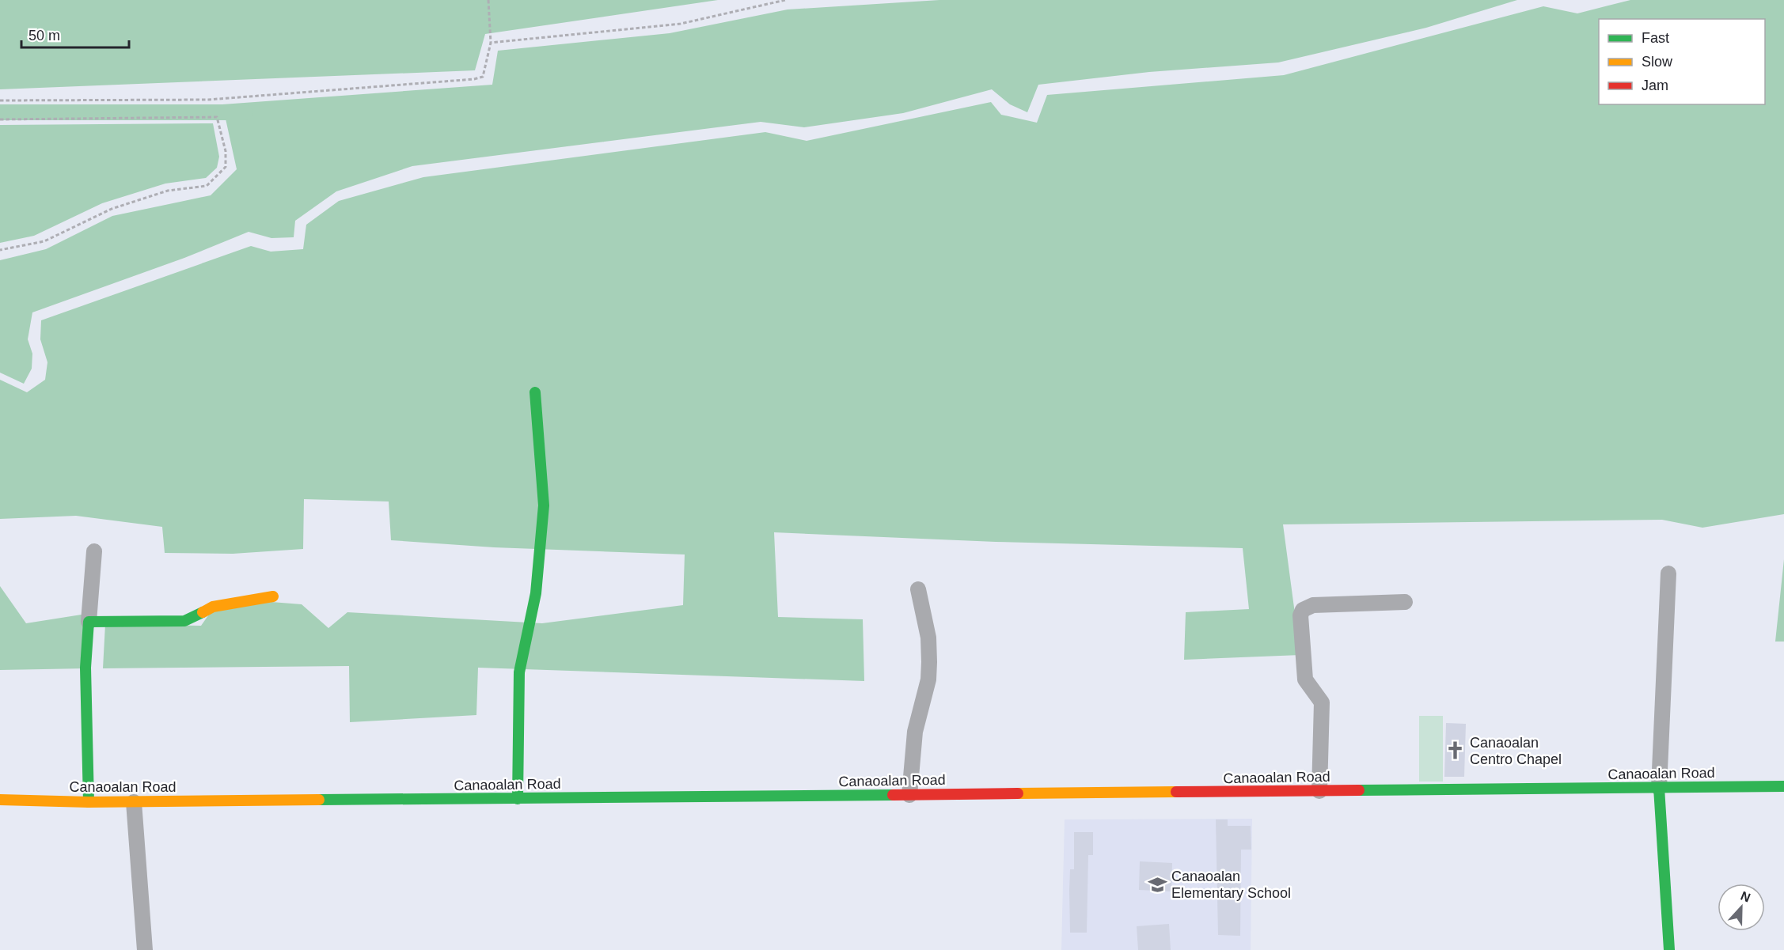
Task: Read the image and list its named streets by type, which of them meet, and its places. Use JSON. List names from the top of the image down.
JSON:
{
  "streets": {
    "street": ["Canaoalan Road"]
  },
  "places": {
    "church": ["Canaoalan Centro Chapel"],
    "school or university": ["Canaoalan Elementary School"]
  },
  "legend": ["Fast", "Slow", "Jam"],
  "scale_bar": "50 m",
  "north": "top"
}
